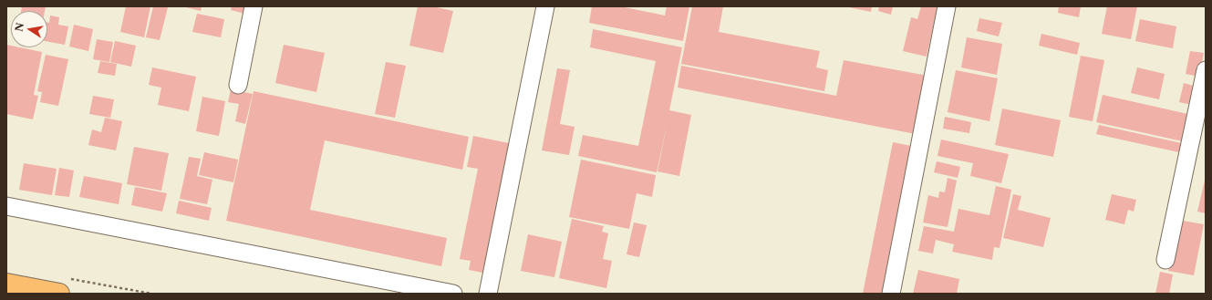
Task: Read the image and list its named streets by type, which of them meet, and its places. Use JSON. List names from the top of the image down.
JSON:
{
  "north": "left"
}
